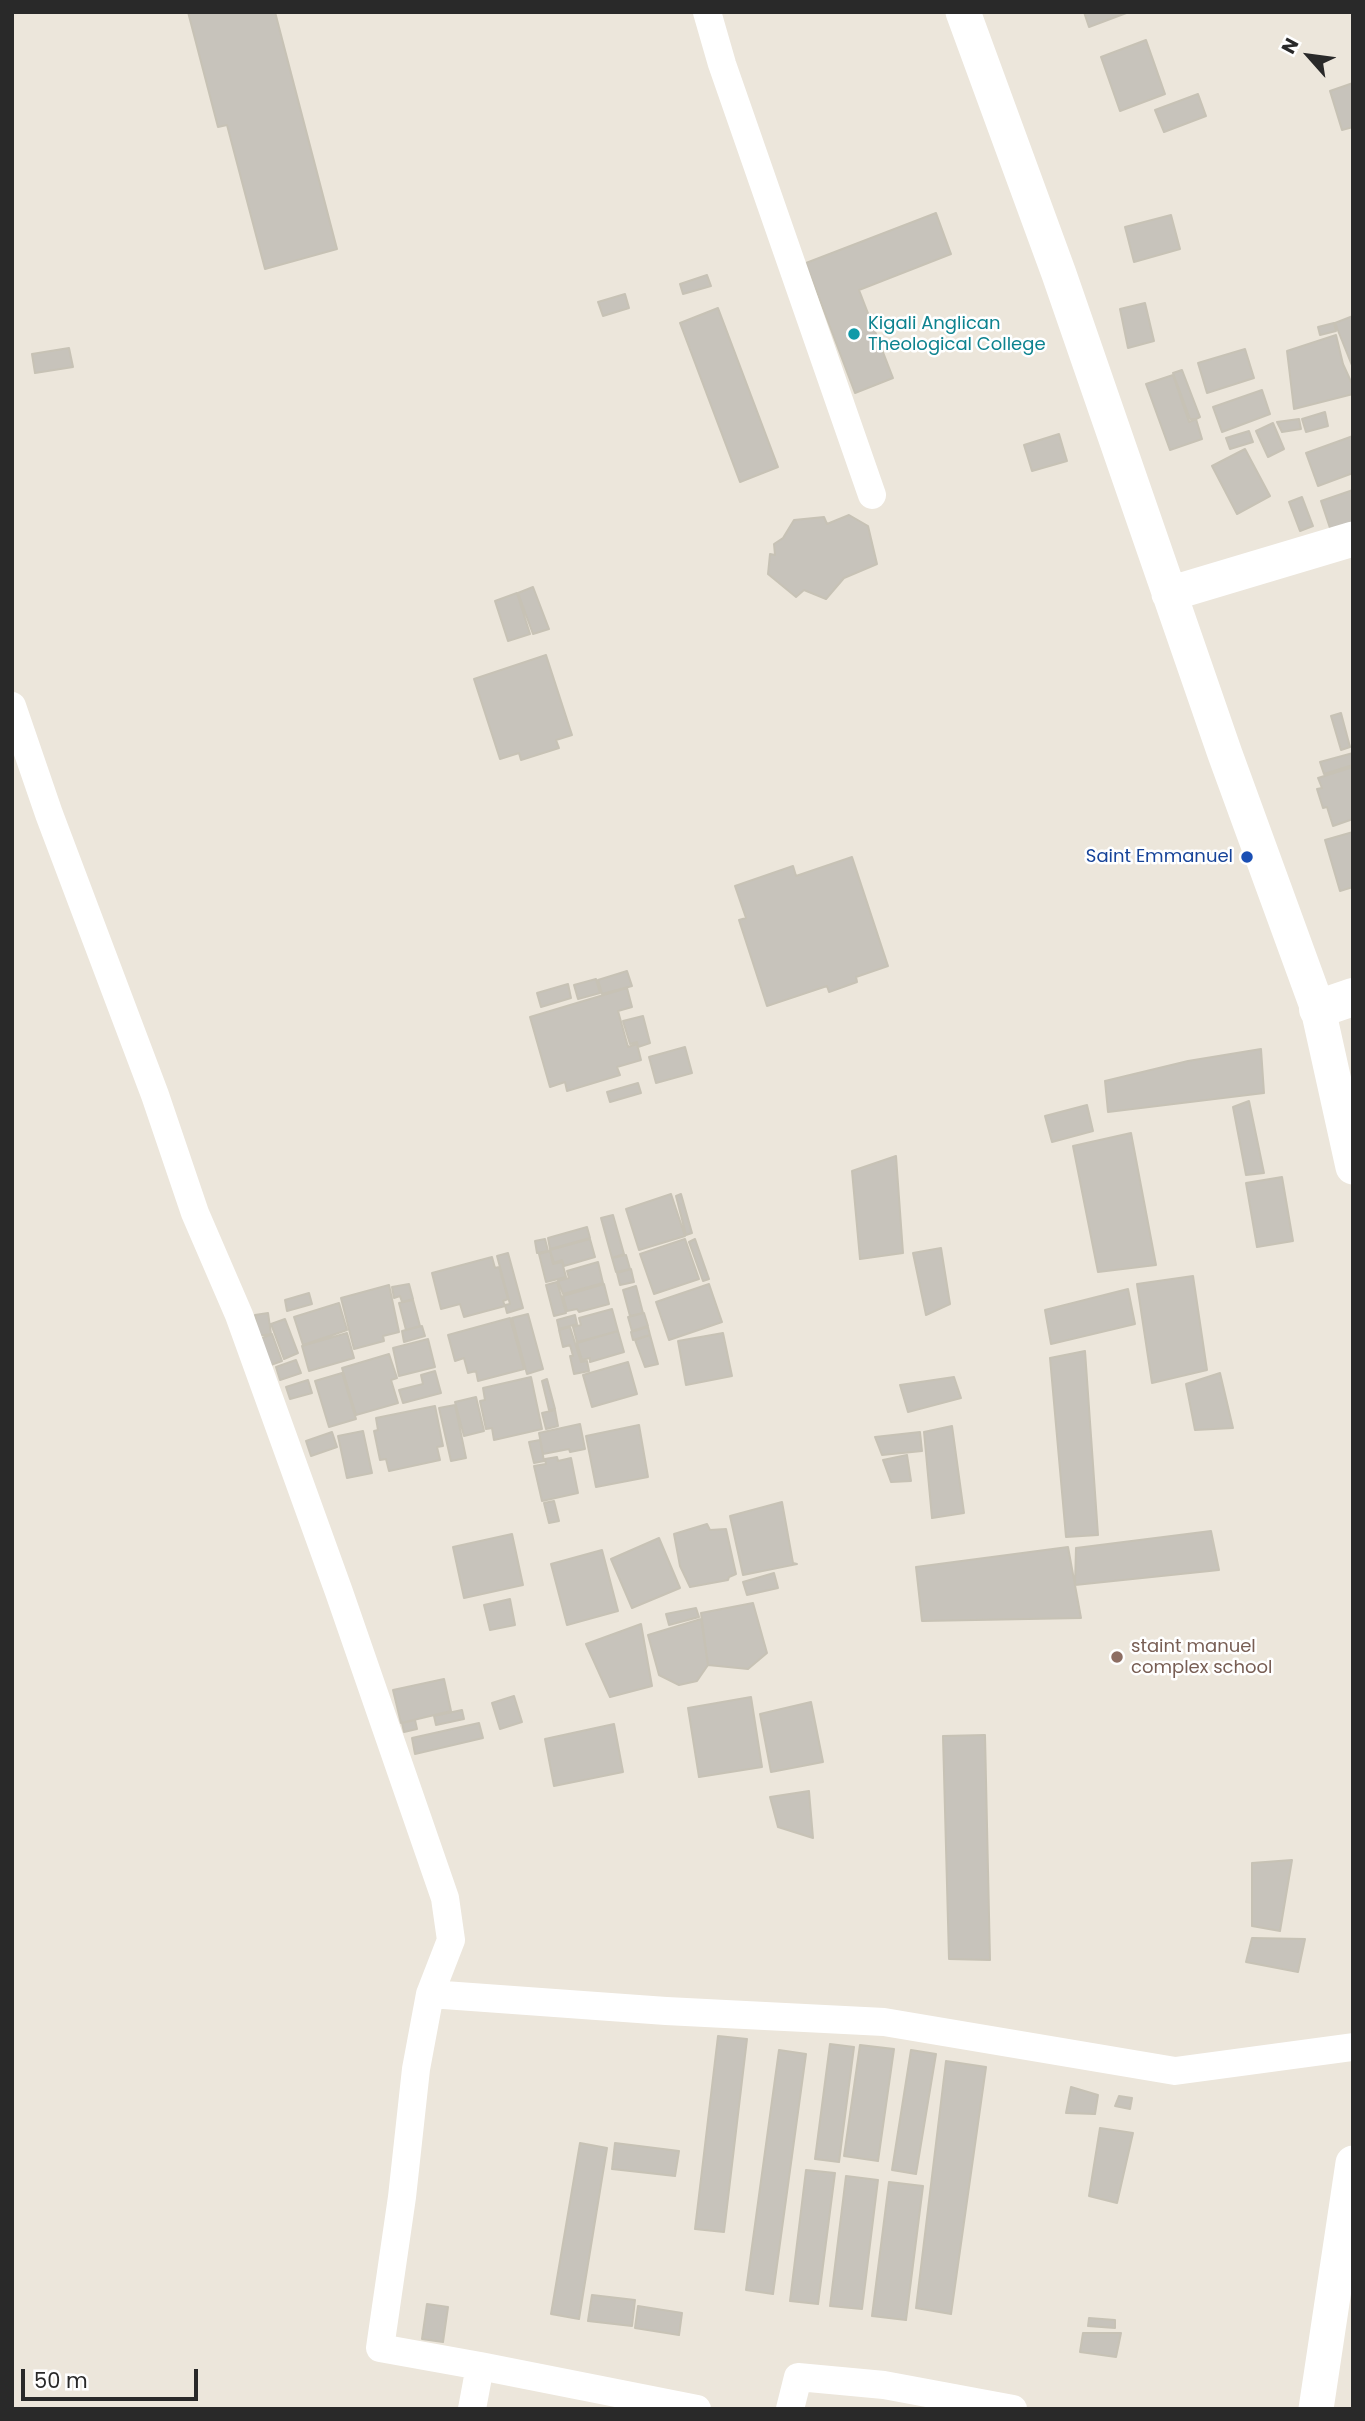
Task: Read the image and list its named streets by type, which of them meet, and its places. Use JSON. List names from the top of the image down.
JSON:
{
  "places": ["Kigali Anglican Theological College", "Saint Emmanuel", "staint manuel complex school"],
  "scale_bar": "50 m",
  "north": "top left"
}
